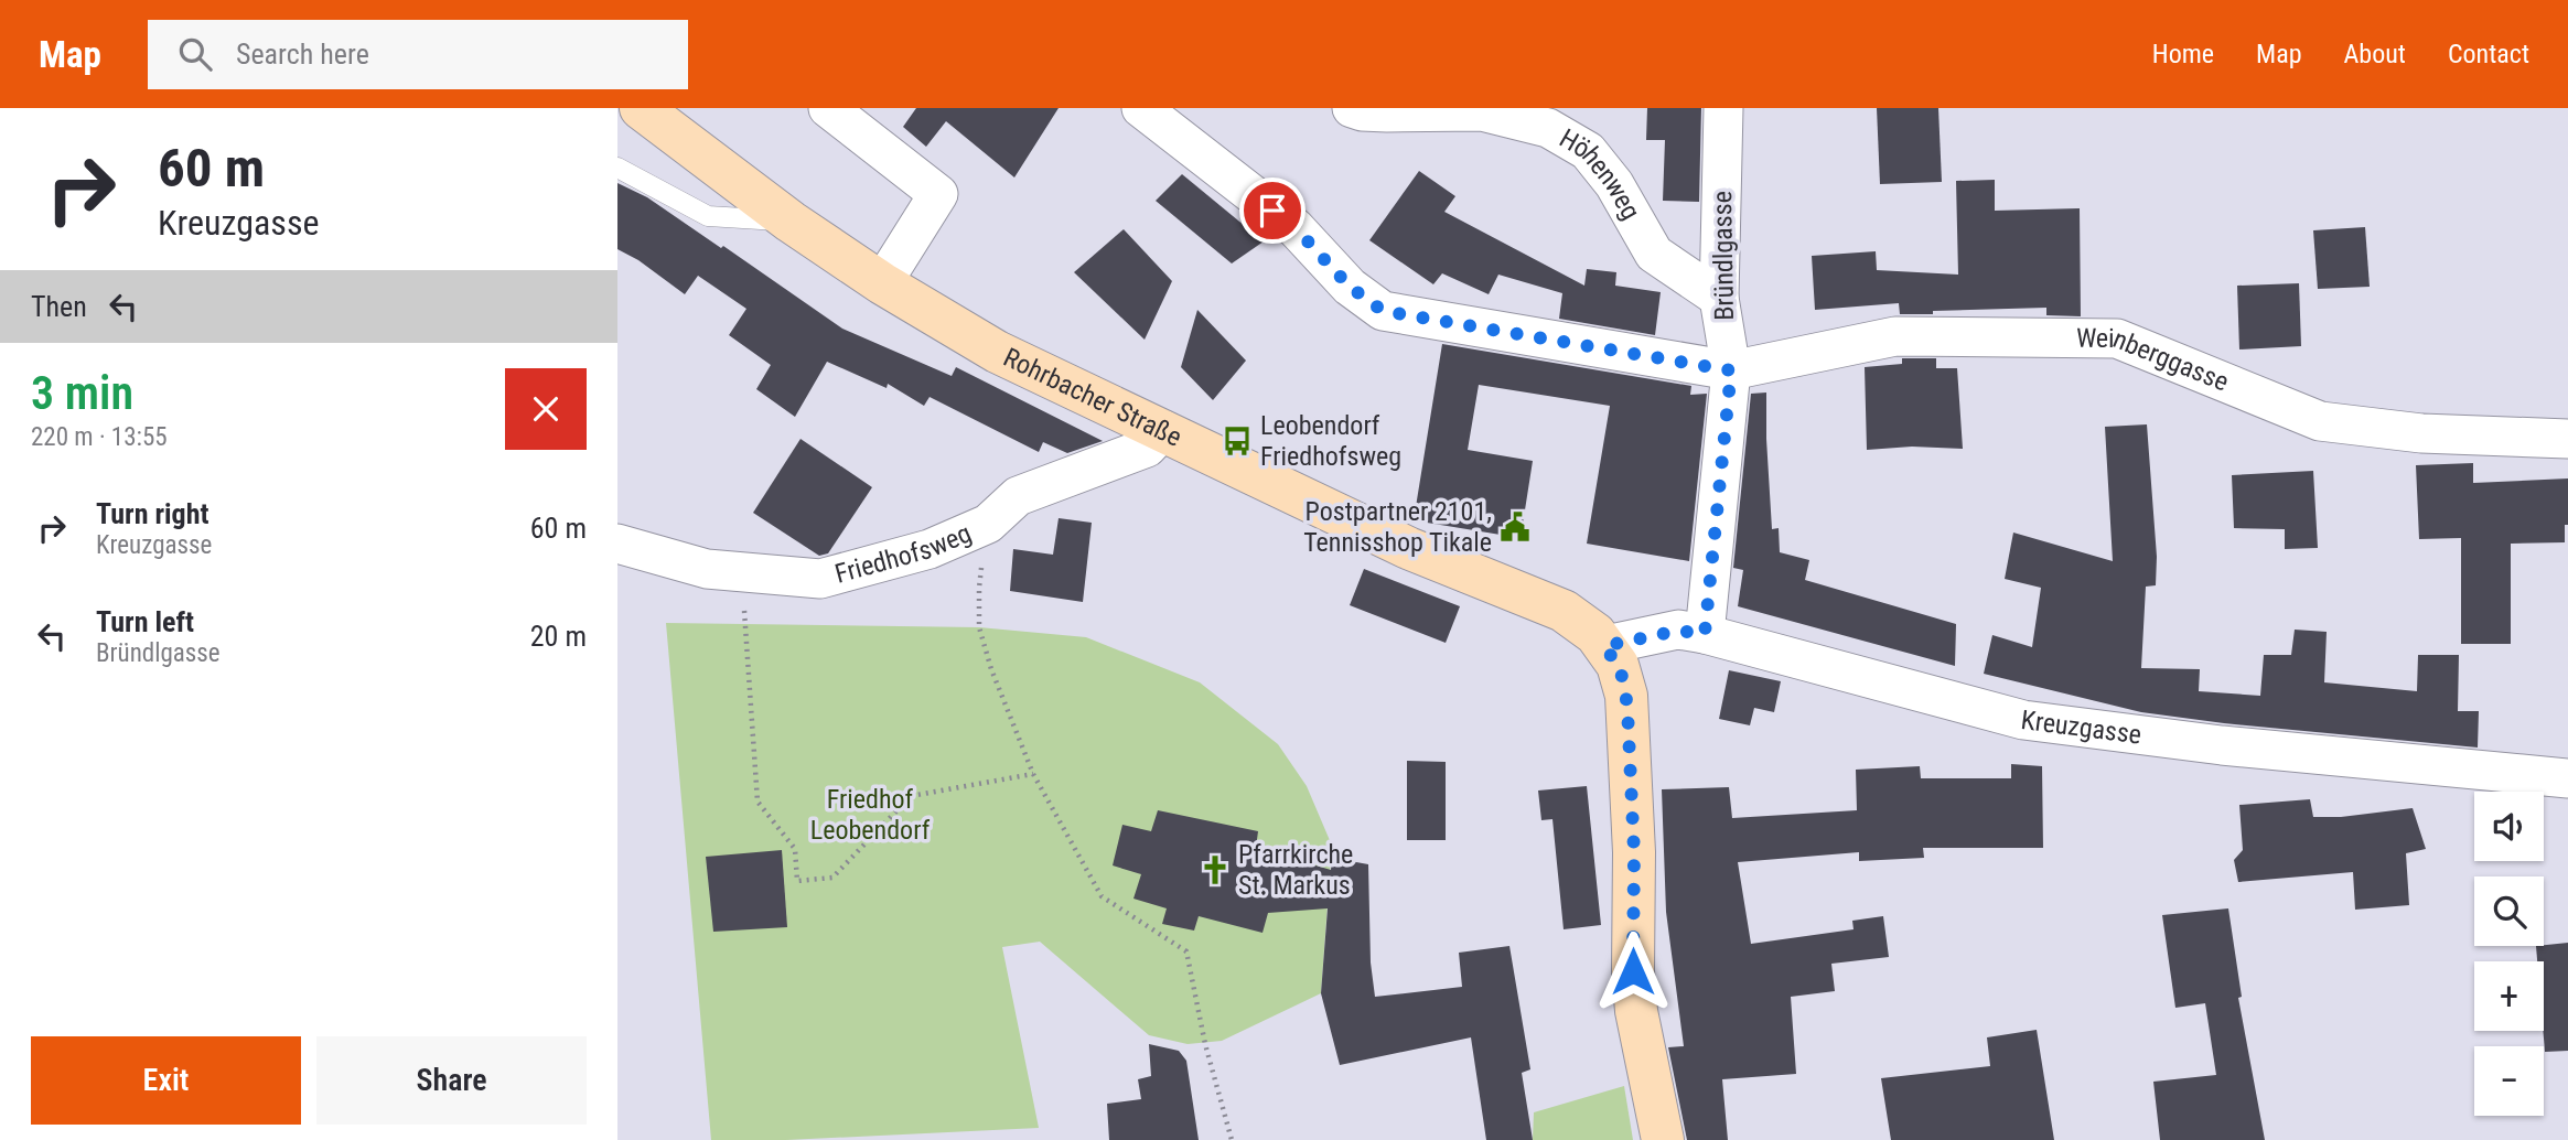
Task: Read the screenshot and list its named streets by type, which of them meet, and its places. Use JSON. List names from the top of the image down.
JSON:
{
  "streets": {
    "main road": ["Rohrbacher Straße"],
    "street": [
      "Höhenweg",
      "Bründlgasse",
      "Weinberggasse",
      "Friedhofsweg",
      "Kreuzgasse"
    ]
  },
  "crossings": [
    ["Höhenweg", "Bründlgasse"],
    ["Bründlgasse", "Weinberggasse"],
    ["Bründlgasse", "Kreuzgasse"],
    ["Rohrbacher Straße", "Friedhofsweg"],
    ["Rohrbacher Straße", "Kreuzgasse"]
  ],
  "parks": ["Friedhof Leobendorf"],
  "places": {
    "bus stop": ["Leobendorf Friedhofsweg"],
    "public building": ["Postpartner 2101, Tennisshop Tikale"],
    "church": ["Pfarrkirche St. Markus"]
  },
  "page": {
    "header": "Map",
    "search": "Search here",
    "nav": [
      "Home",
      "Map",
      "About",
      "Contact"
    ],
    "turn": ["60 m", "Kreuzgasse"],
    "then": "Then",
    "heading": ["3 min", "220 m · 13:55"],
    "list": [
      {
        "name": "Turn right",
        "note": "Kreuzgasse",
        "value": "60 m"
      },
      {
        "name": "Turn left",
        "note": "Bründlgasse",
        "value": "20 m"
      }
    ],
    "map_buttons": ["+", "−"],
    "buttons": ["Exit", "Share"]
  }
}
